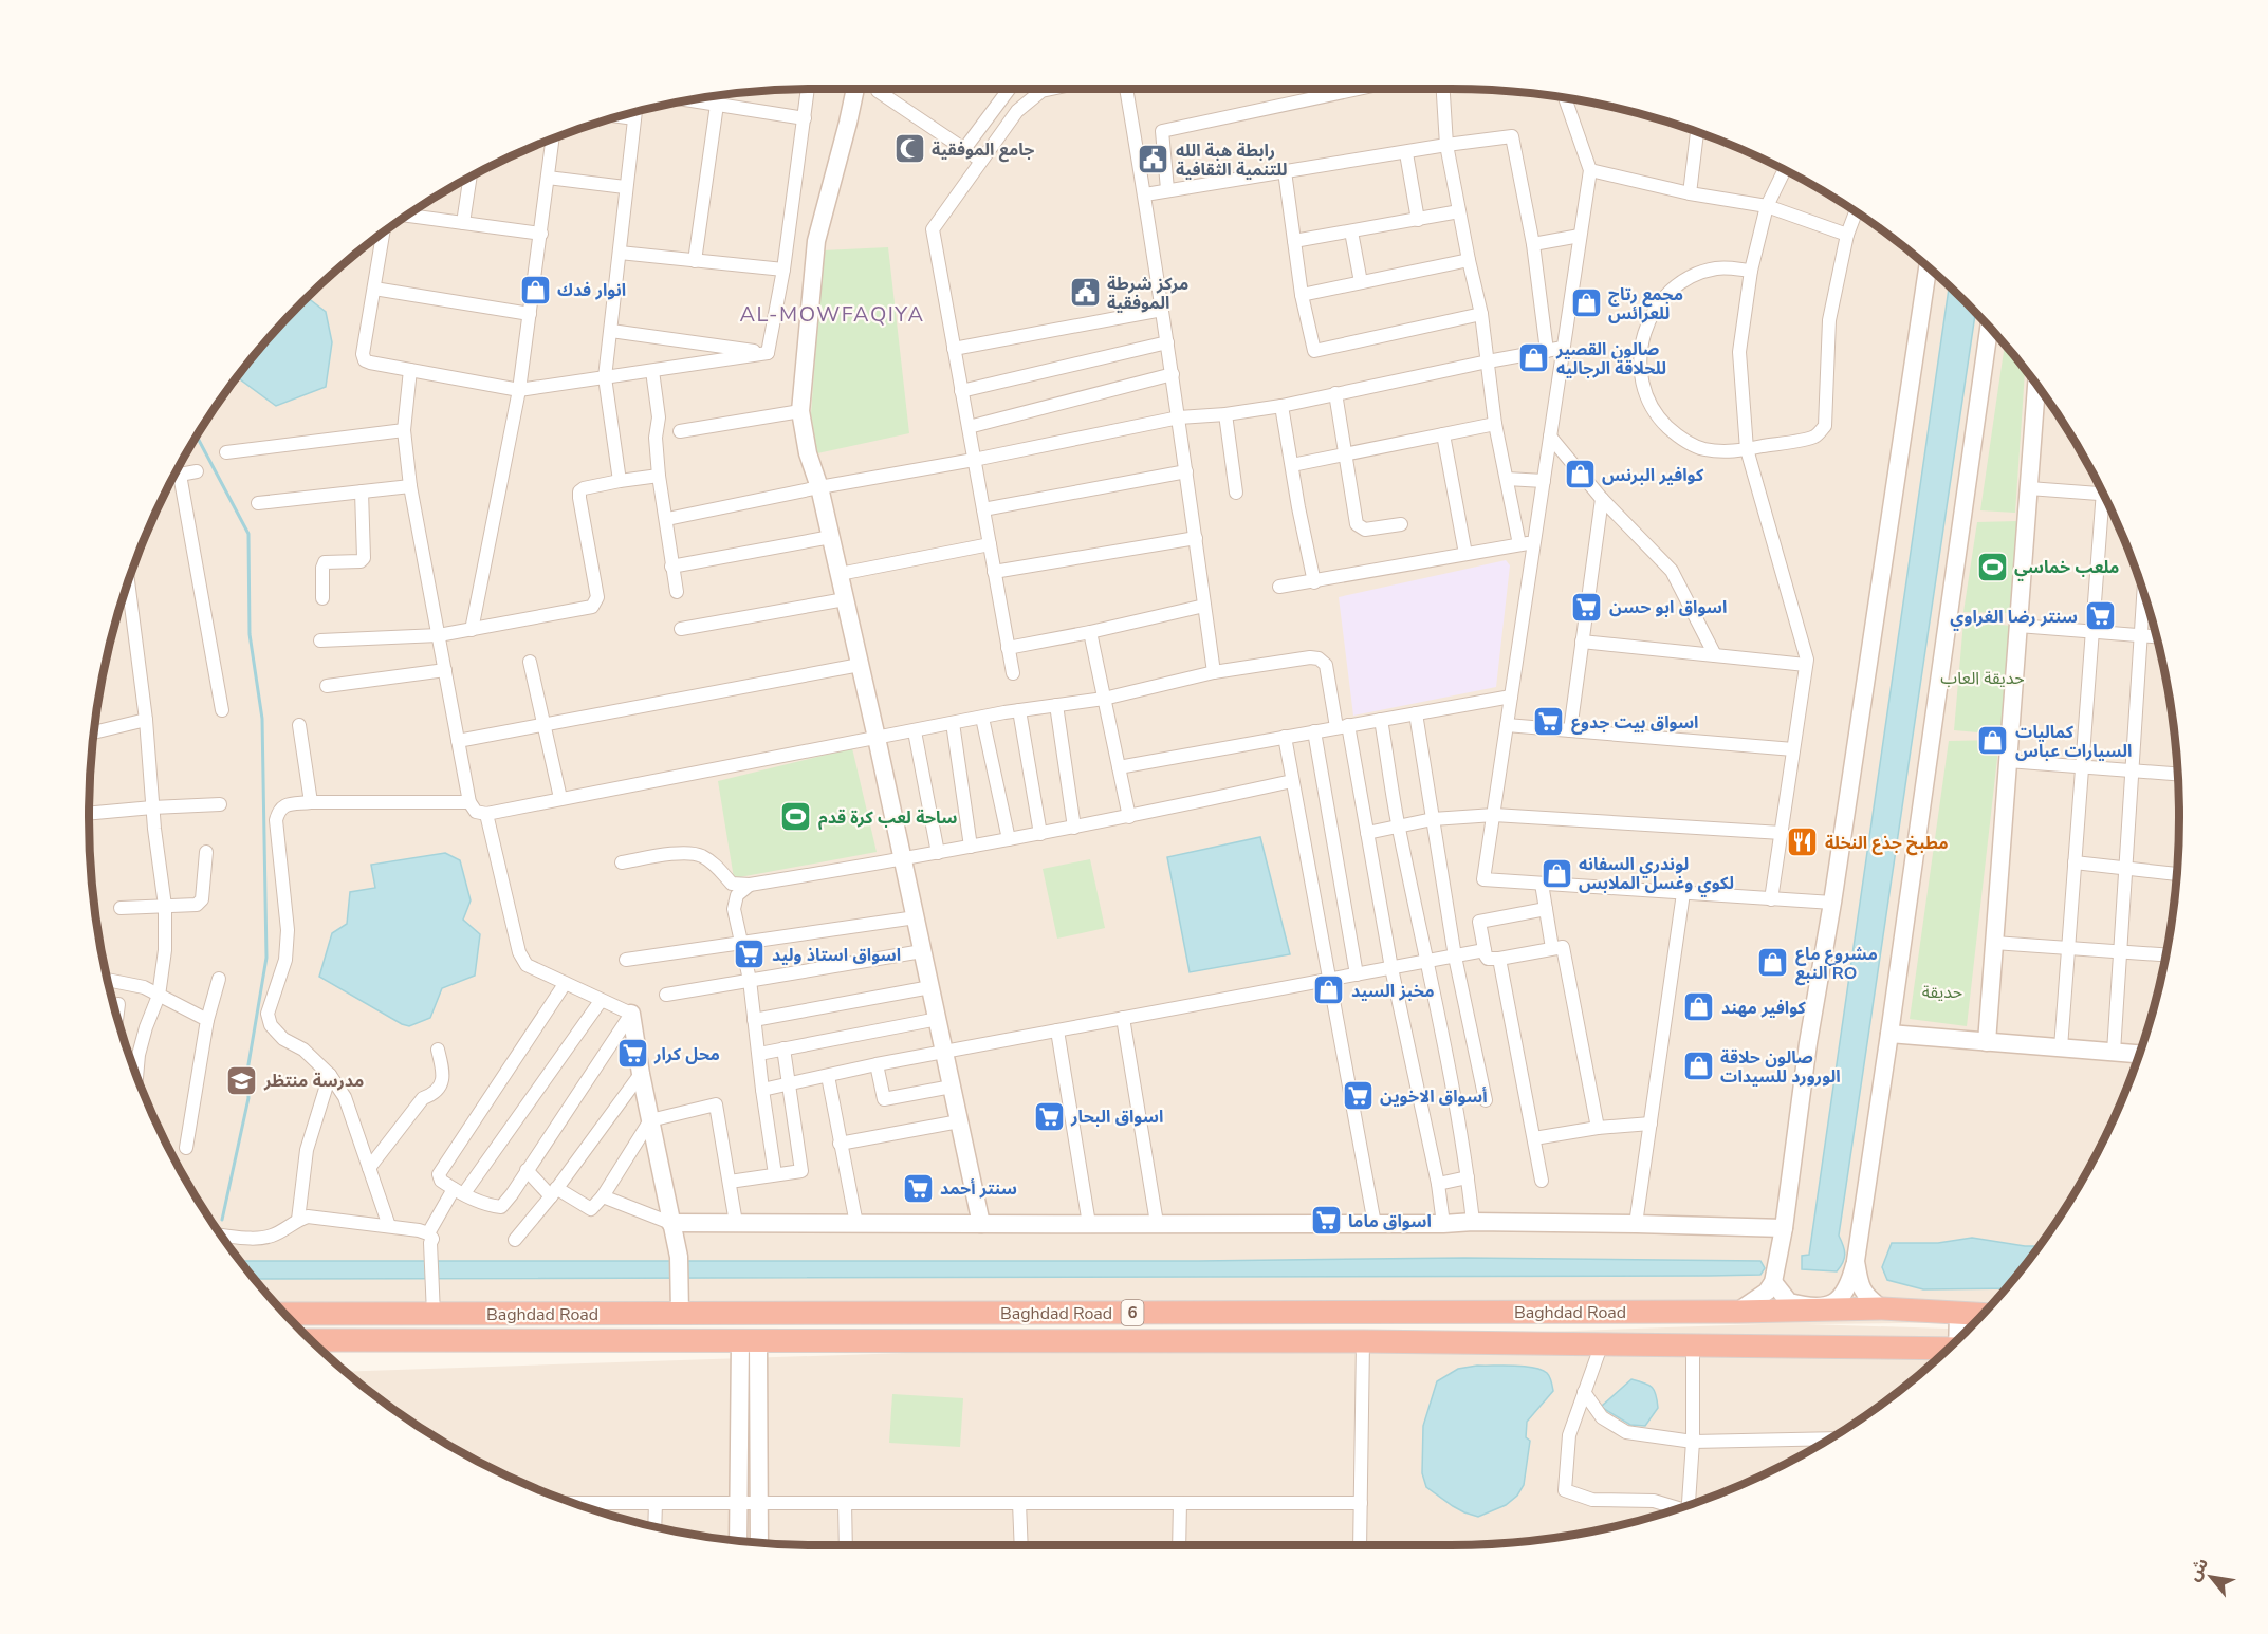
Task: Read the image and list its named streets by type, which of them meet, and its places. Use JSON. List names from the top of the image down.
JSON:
{
  "streets": {
    "highway": ["Baghdad Road", "6"]
  },
  "districts": ["AL-MOWFAQIYA"],
  "parks": ["حديقة العاب", "حديقة"],
  "places": {
    "mosque": ["جامع الموفقية"],
    "public building": ["رابطة هبة الله للتنمية الثقافية", "مركز شرطة الموفقية"],
    "shop": [
      "انوار فدك",
      "مجمع رتاج للعرائس",
      "صالون القصير للحلاقة الرجاليه",
      "كوافير البرنس",
      "كماليات السيارات عباس",
      "لوندري السفانه لكوي وغسل الملابس",
      "مشروع ماع النبع RO",
      "مخبز السيد",
      "كوافير مهند",
      "صالون حلاقة الورورد للسيدات"
    ],
    "sports": ["ملعب خماسي", "ساحة لعب كرة قدم"],
    "supermarket": [
      "اسواق ابو حسن",
      "سنتر رضا الغراوي",
      "اسواق بيت جدوع",
      "اسواق استاذ وليد",
      "محل كرار",
      "أسواق الاخوين",
      "اسواق البحار",
      "سنتر أحمد",
      "اسواق ماما"
    ],
    "restaurant": ["مطبخ جذع النخلة"],
    "school or university": ["مدرسة منتظر"]
  },
  "north": "top left"
}
